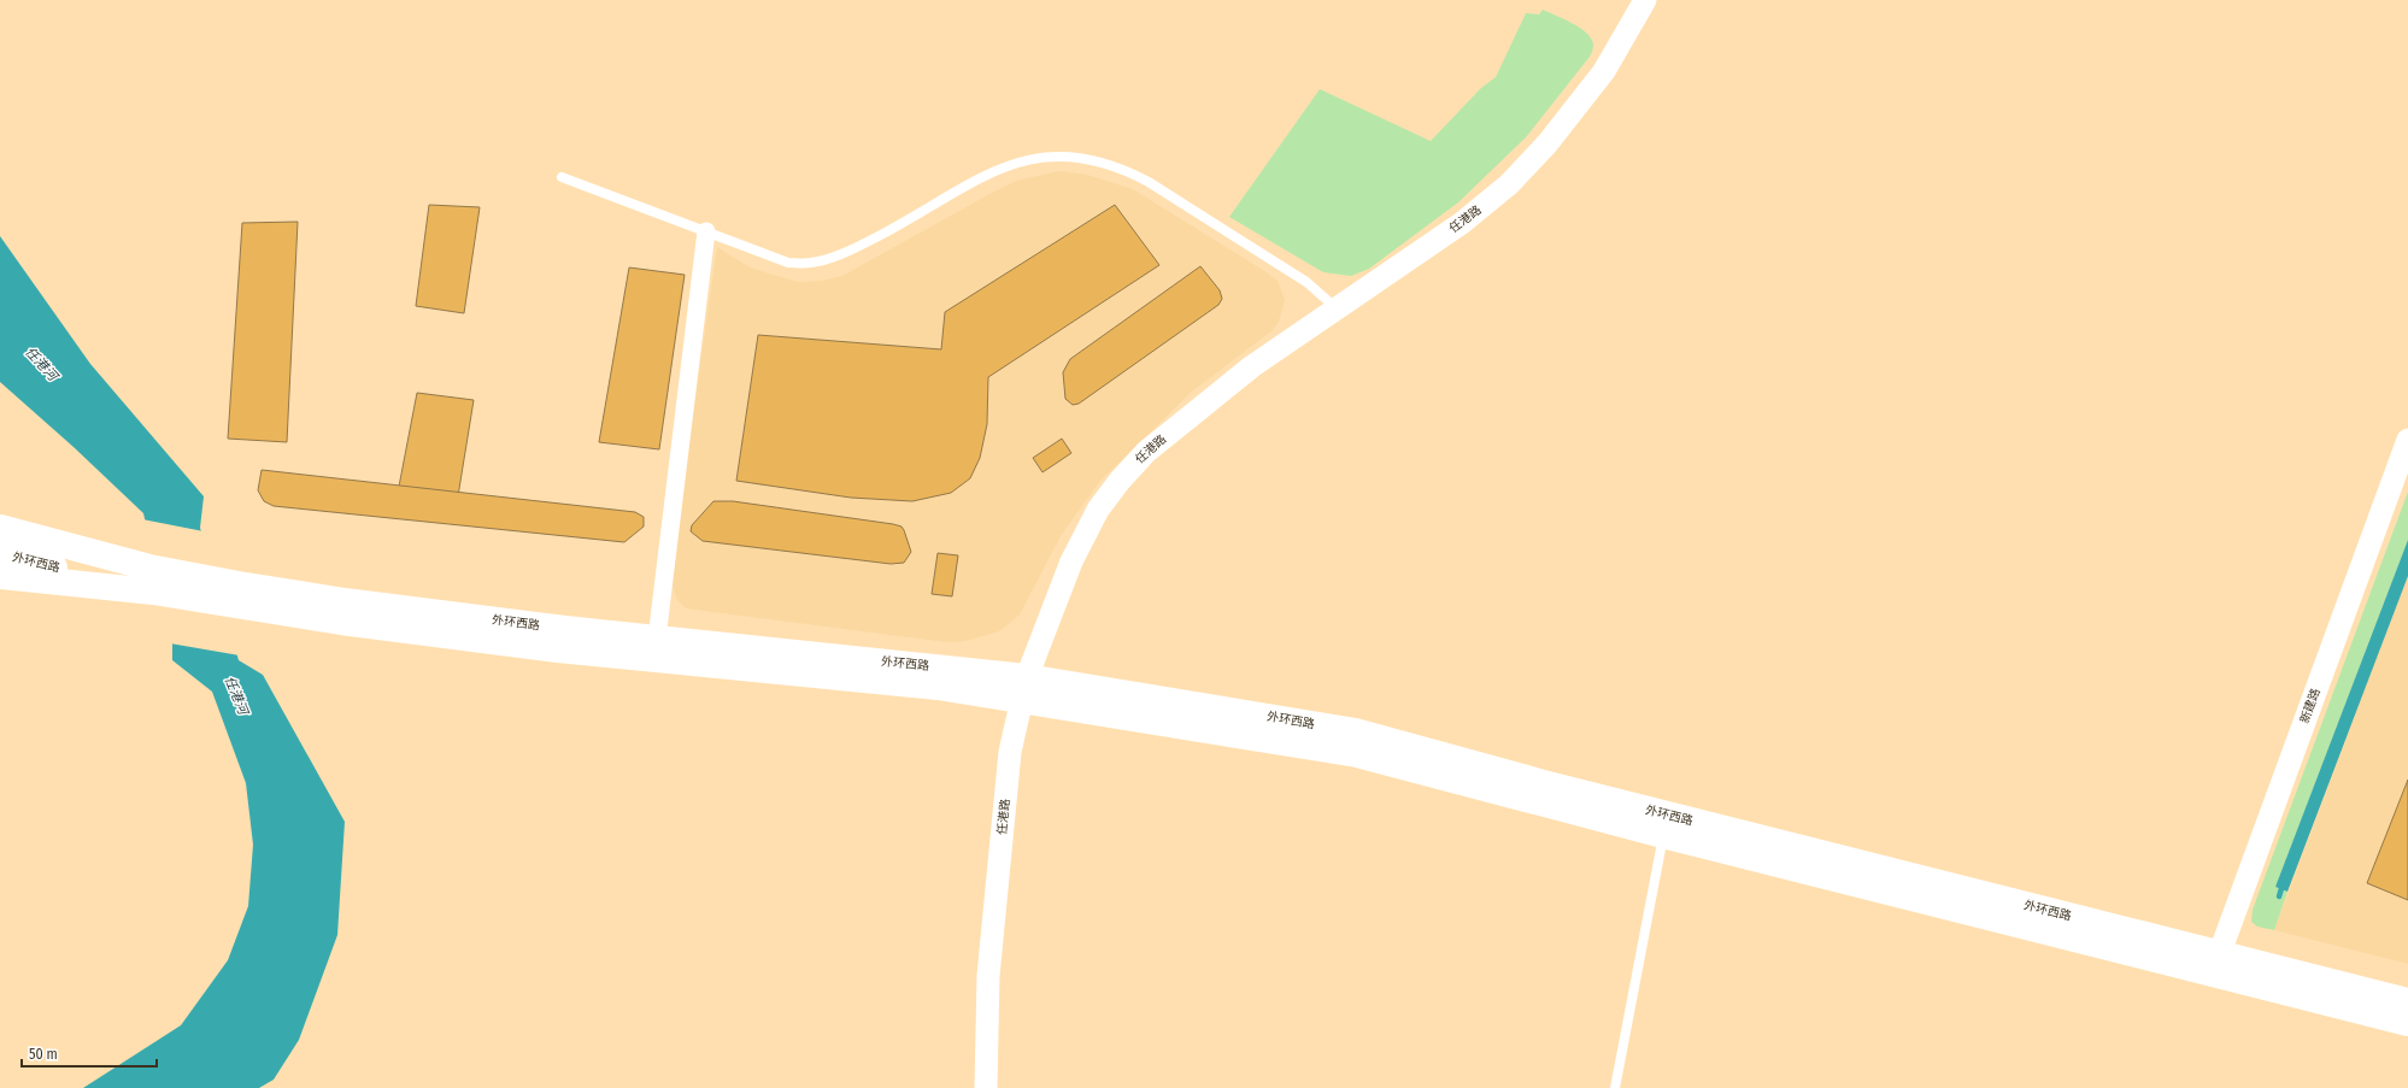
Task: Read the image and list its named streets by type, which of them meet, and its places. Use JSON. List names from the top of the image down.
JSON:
{
  "streets": {
    "main road": ["外环西路"],
    "street": ["任港路", "新建路"]
  },
  "crossings": [
    ["任港路", "外环西路"],
    ["外环西路", "新建路"]
  ],
  "water": ["任港河"],
  "scale_bar": "50 m"
}
